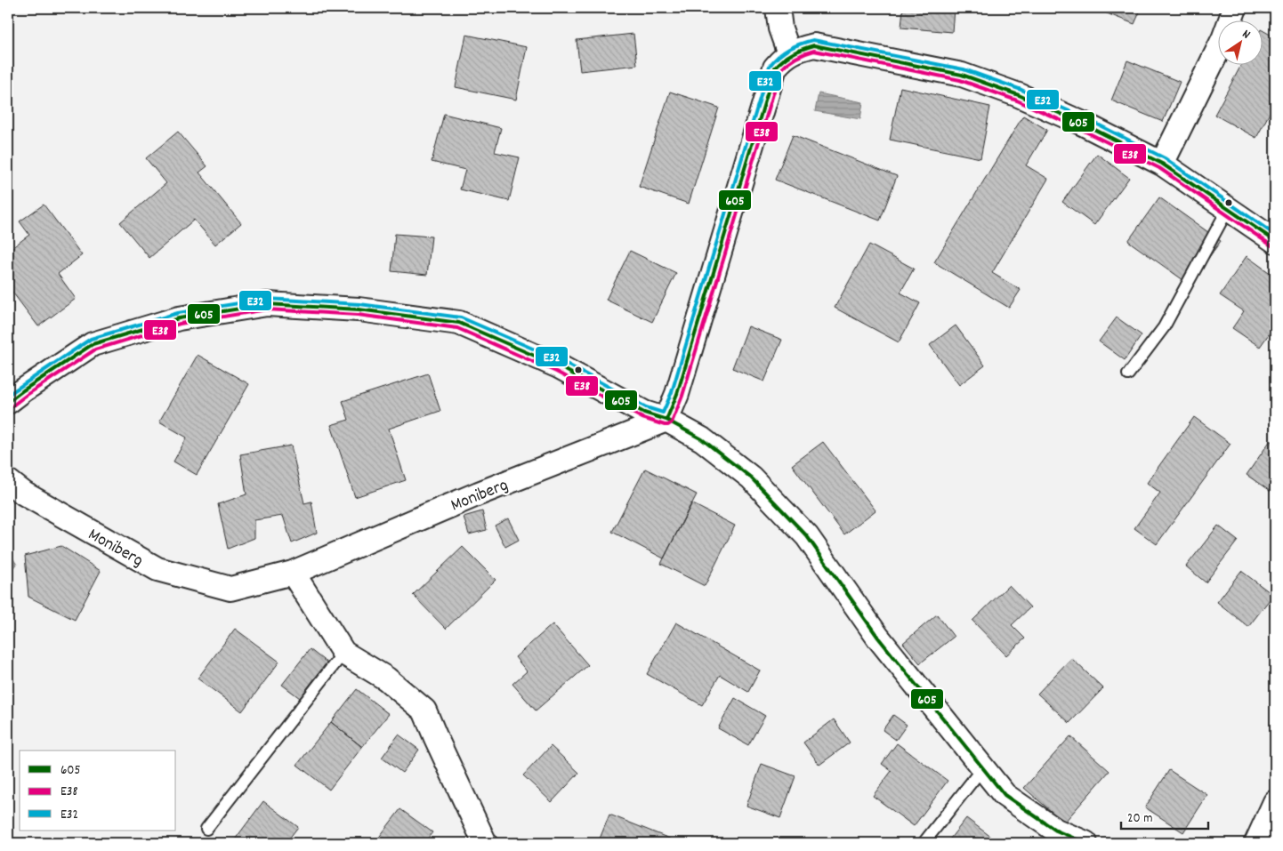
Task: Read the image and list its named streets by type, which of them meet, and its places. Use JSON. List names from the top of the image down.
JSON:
{
  "streets": {
    "street": ["Moniberg"]
  },
  "lines": ["transit line E32", "transit line 605", "transit line E38"],
  "legend": ["605", "E38", "E32"],
  "scale_bar": "20 m",
  "north": "top right"
}
